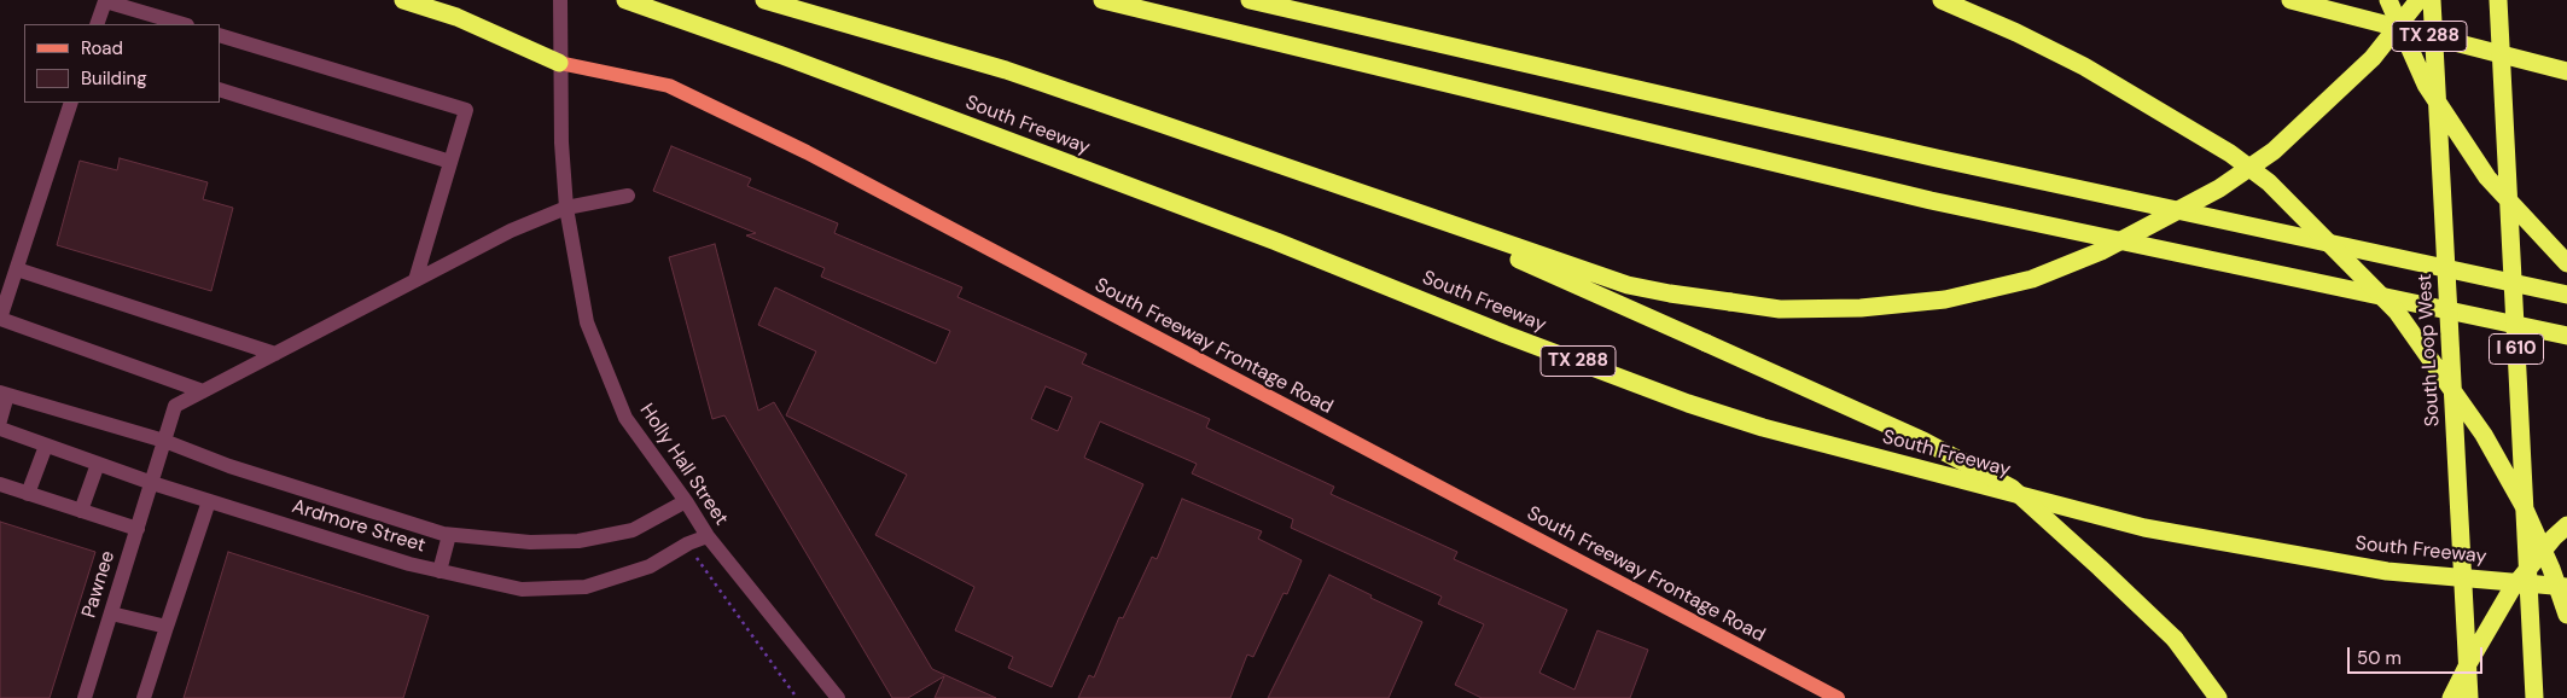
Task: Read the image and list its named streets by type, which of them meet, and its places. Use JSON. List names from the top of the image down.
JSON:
{
  "streets": {
    "highway": [
      "TX 288",
      "South Freeway",
      "I 610",
      "South Loop West"
    ],
    "main road": ["South Freeway Frontage Road"],
    "street": ["Holly Hall Street", "Ardmore Street", "Pawnee"]
  },
  "crossings": [
    ["South Freeway Frontage Road", "Holly Hall Street"],
    ["Holly Hall Street", "Ardmore Street"],
    ["Holly Hall Street", "Pawnee"],
    ["Ardmore Street", "Pawnee"]
  ],
  "legend": ["Road", "Building"],
  "scale_bar": "50 m"
}
